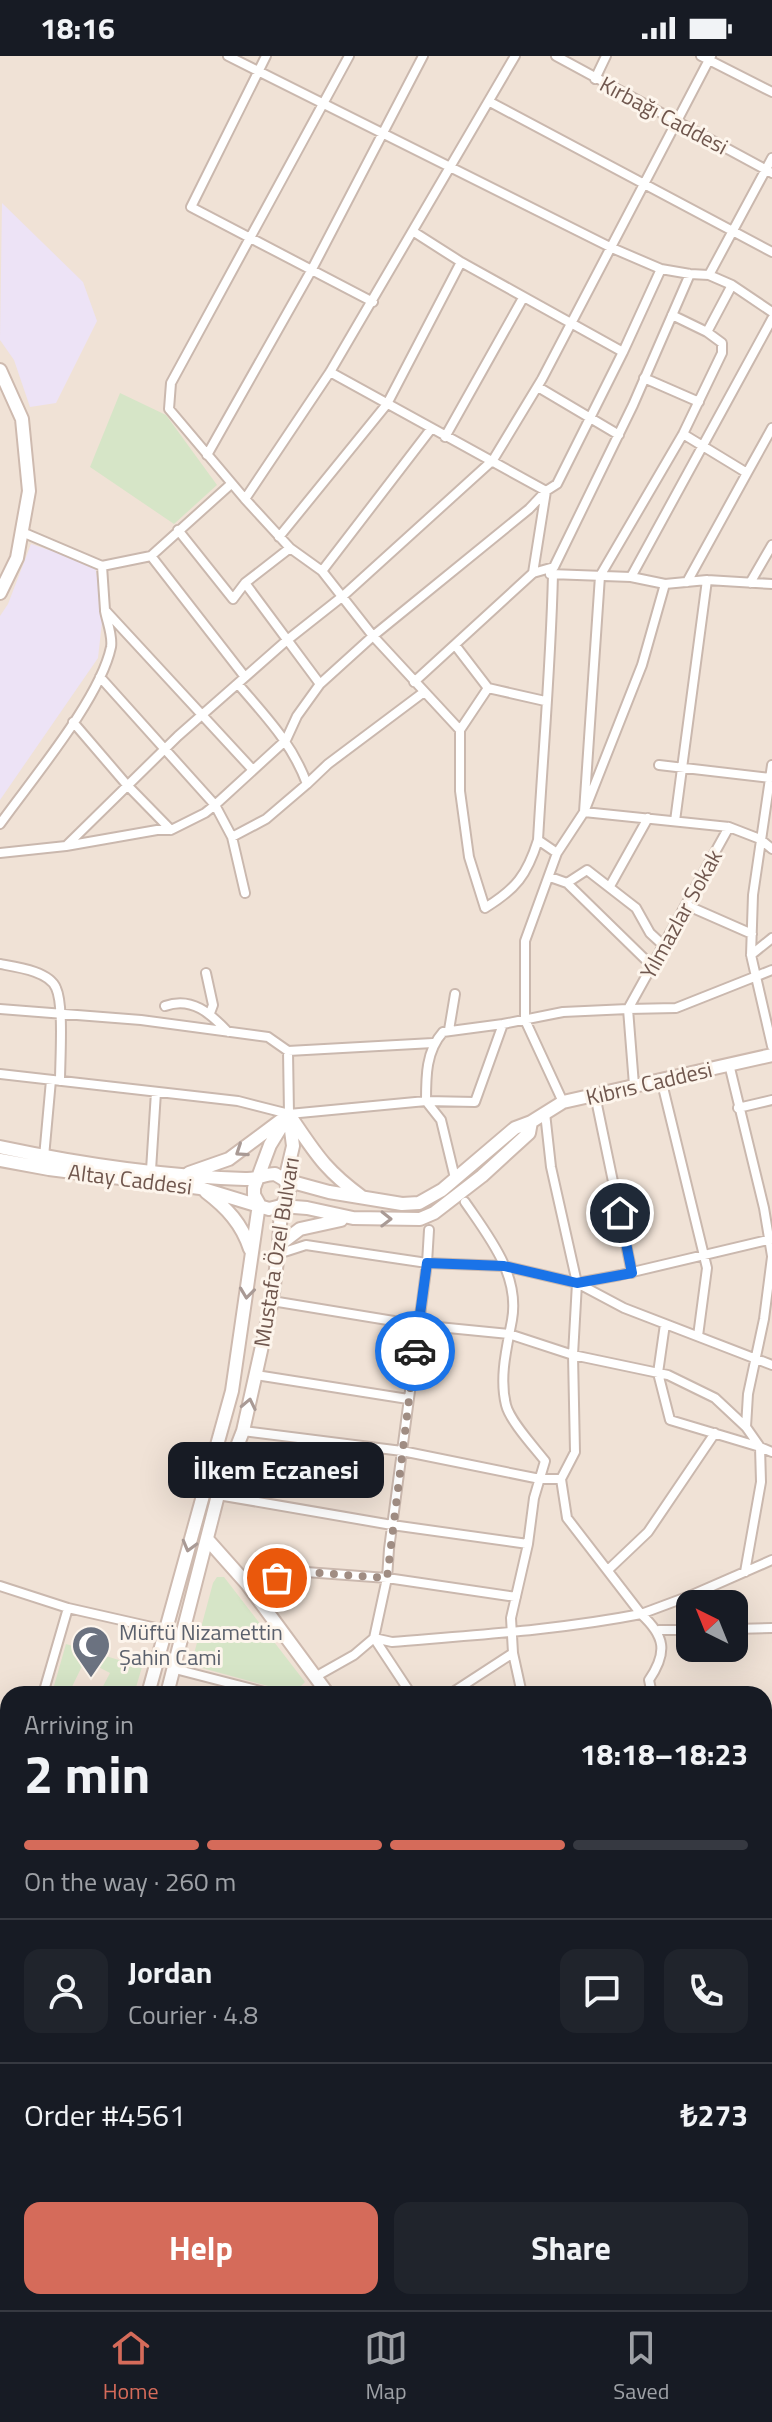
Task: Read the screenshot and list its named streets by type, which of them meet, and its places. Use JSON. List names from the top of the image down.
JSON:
{
  "streets": {
    "main road": ["Kıbrıs Caddesi", "Altay Caddesi", "Mustafa Özel Bulvarı"],
    "street": ["Kırbağı Caddesi", "Yılmazlar Sokak"]
  },
  "crossings": [
    ["Kıbrıs Caddesi", "Altay Caddesi"],
    ["Kıbrıs Caddesi", "Mustafa Özel Bulvarı"],
    ["Altay Caddesi", "Mustafa Özel Bulvarı"]
  ],
  "places": {
    "other": ["İlkem Eczanesi"],
    "mosque": ["Müftü Nizamettin Şahin Cami"]
  },
  "north": "top left",
  "page": {
    "status": "18:16",
    "bubble": "İlkem Eczanesi",
    "heading": ["2 min", "Arriving in", "18:18–18:23"],
    "panel": [
      "Jordan",
      "Courier · 4.8",
      "Order #4561",
      "₺273"
    ],
    "bar": "On the way · 260 m",
    "buttons": ["Help", "Share"],
    "tabs": ["Home", "Map", "Saved"]
  }
}
